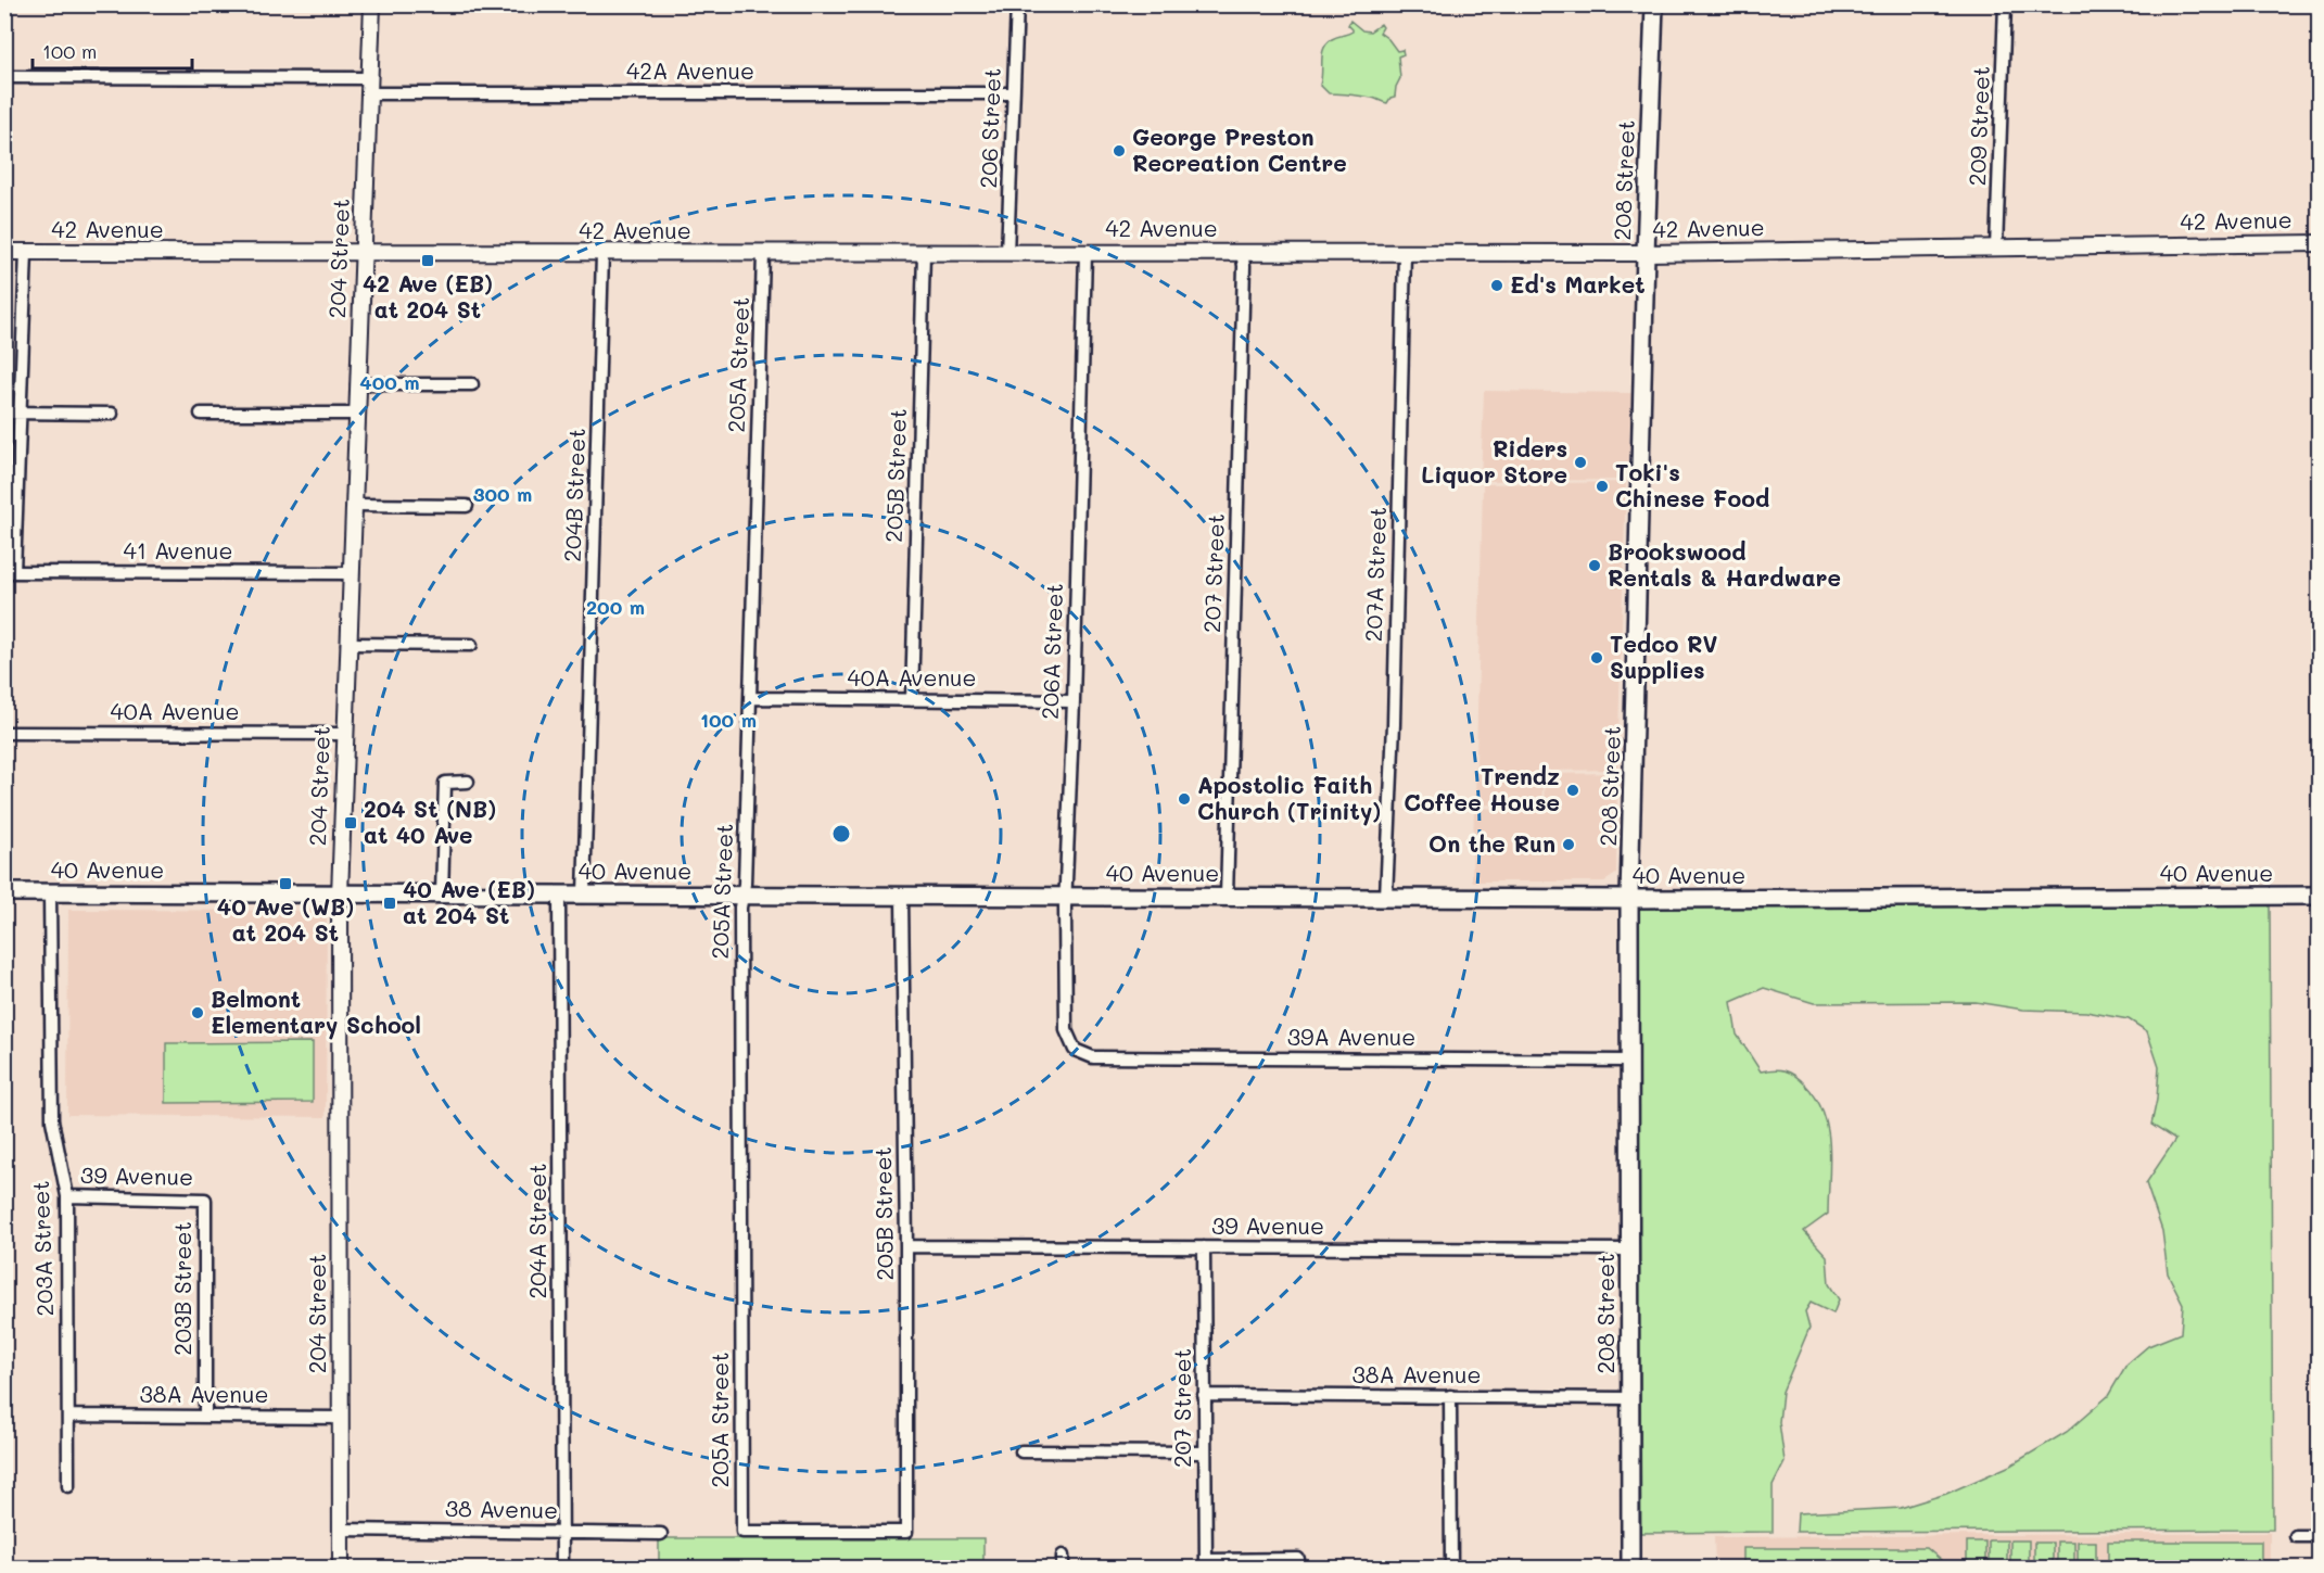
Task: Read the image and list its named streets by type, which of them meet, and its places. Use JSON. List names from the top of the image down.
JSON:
{
  "streets": {
    "main road": ["208 Street", "40 Avenue"],
    "street": [
      "42A Avenue",
      "209 Street",
      "206 Street",
      "42 Avenue",
      "204 Street",
      "205A Street",
      "205B Street",
      "204B Street",
      "41 Avenue",
      "207 Street",
      "207A Street",
      "206A Street",
      "40A Avenue",
      "39A Avenue",
      "39 Avenue",
      "204A Street",
      "203A Street",
      "203B Street",
      "38A Avenue",
      "38 Avenue"
    ]
  },
  "crossings": [
    ["42A Avenue", "206 Street"],
    ["42A Avenue", "204 Street"],
    ["209 Street", "42 Avenue"],
    ["206 Street", "42 Avenue"],
    ["208 Street", "42 Avenue"],
    ["208 Street", "40 Avenue"],
    ["208 Street", "39A Avenue"],
    ["208 Street", "39 Avenue"],
    ["208 Street", "38A Avenue"],
    ["42 Avenue", "204 Street"],
    ["42 Avenue", "205A Street"],
    ["42 Avenue", "205B Street"],
    ["42 Avenue", "204B Street"],
    ["42 Avenue", "207 Street"],
    ["42 Avenue", "207A Street"],
    ["42 Avenue", "206A Street"],
    ["204 Street", "41 Avenue"],
    ["204 Street", "40A Avenue"],
    ["204 Street", "40 Avenue"],
    ["204 Street", "38A Avenue"],
    ["204 Street", "38 Avenue"],
    ["205A Street", "205B Street"],
    ["205A Street", "40A Avenue"],
    ["205A Street", "40 Avenue"],
    ["205B Street", "40A Avenue"],
    ["205B Street", "40 Avenue"],
    ["205B Street", "39 Avenue"],
    ["204B Street", "40 Avenue"],
    ["207 Street", "40 Avenue"],
    ["207 Street", "39 Avenue"],
    ["207 Street", "38A Avenue"],
    ["207A Street", "40 Avenue"],
    ["206A Street", "40A Avenue"],
    ["206A Street", "40 Avenue"],
    ["206A Street", "39A Avenue"],
    ["40 Avenue", "204A Street"],
    ["40 Avenue", "203A Street"],
    ["39 Avenue", "203A Street"],
    ["39 Avenue", "203B Street"],
    ["204A Street", "38 Avenue"],
    ["203A Street", "38A Avenue"],
    ["203B Street", "38A Avenue"]
  ],
  "places": {
    "other": [
      "George Preston Recreation Centre",
      "Ed's Market",
      "Riders Liquor Store",
      "Toki's Chinese Food",
      "Brookswood Rentals & Hardware",
      "Tedco RV Supplies",
      "Trendz Coffee House",
      "Apostolic Faith Church (Trinity)",
      "On the Run",
      "Belmont Elementary School"
    ],
    "transit": [
      "42 Ave (EB) at 204 St",
      "204 St (NB) at 40 Ave",
      "40 Ave (WB) at 204 St",
      "40 Ave (EB) at 204 St"
    ]
  },
  "scale_bar": "100 m",
  "rings": [
    "400 m",
    "300 m",
    "200 m",
    "100 m"
  ]
}
